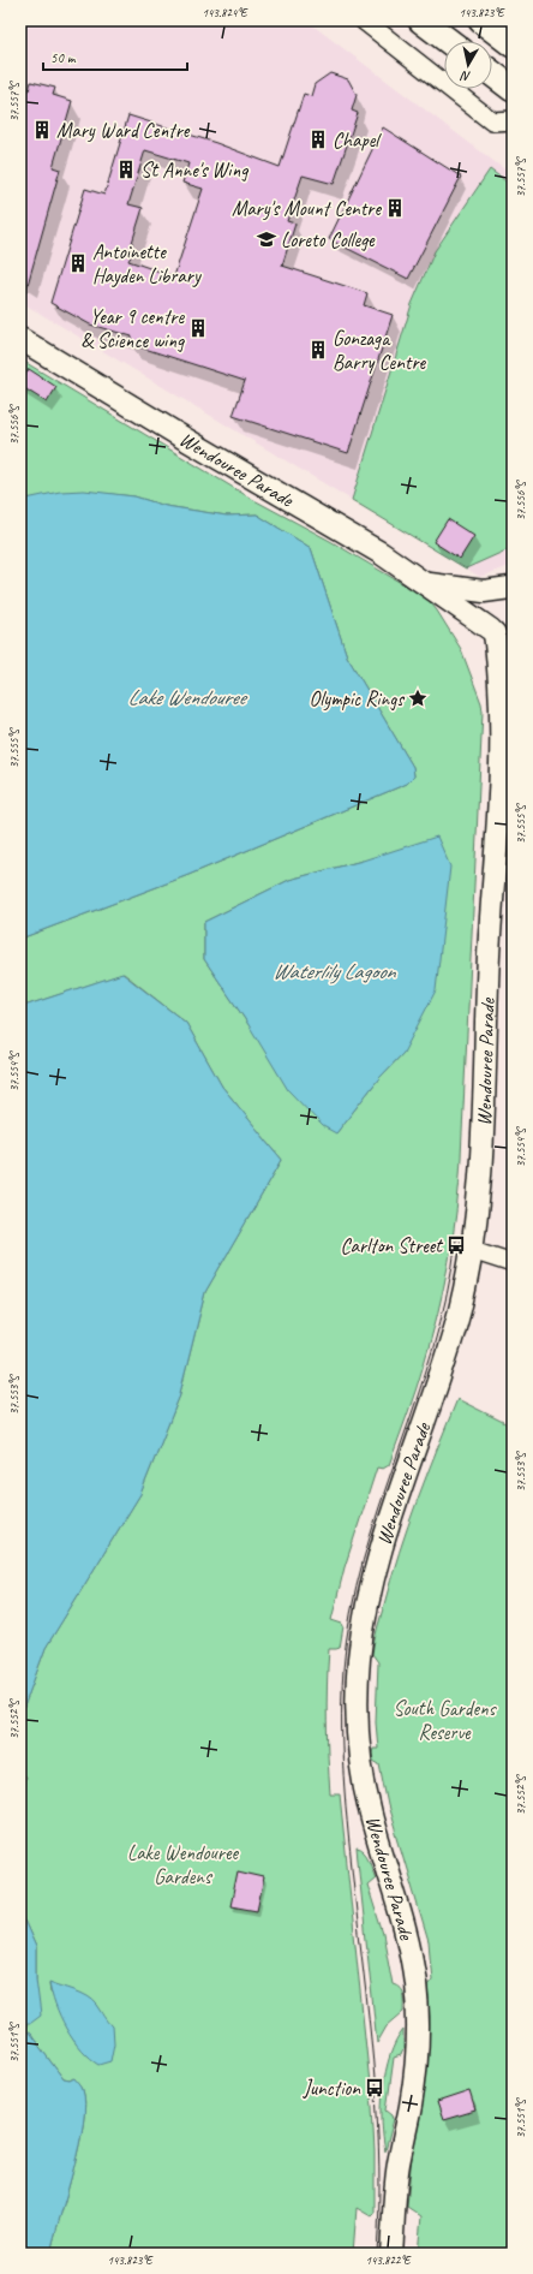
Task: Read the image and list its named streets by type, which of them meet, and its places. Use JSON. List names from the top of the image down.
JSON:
{
  "streets": {
    "street": ["Wendouree Parade"]
  },
  "water": ["Lake Wendouree", "Waterlily Lagoon"],
  "parks": ["South Gardens Reserve", "Lake Wendouree Gardens"],
  "places": {
    "building": [
      "Mary Ward Centre",
      "Chapel",
      "St Anne's Wing",
      "Mary's Mount Centre",
      "Antoinette Hayden Library",
      "Year 9 centre & Science wing",
      "Gonzaga Barry Centre"
    ],
    "school or university": ["Loreto College"],
    "place": ["Olympic Rings"],
    "bus stop": ["Carlton Street", "Junction"]
  },
  "scale_bar": "50 m",
  "north": "bottom",
  "coordinates": [
    "143.824°E",
    "143.823°E",
    "37.557°S",
    "37.556°S",
    "37.555°S",
    "37.554°S",
    "37.553°S",
    "37.552°S",
    "37.551°S",
    "143.822°E"
  ]
}
